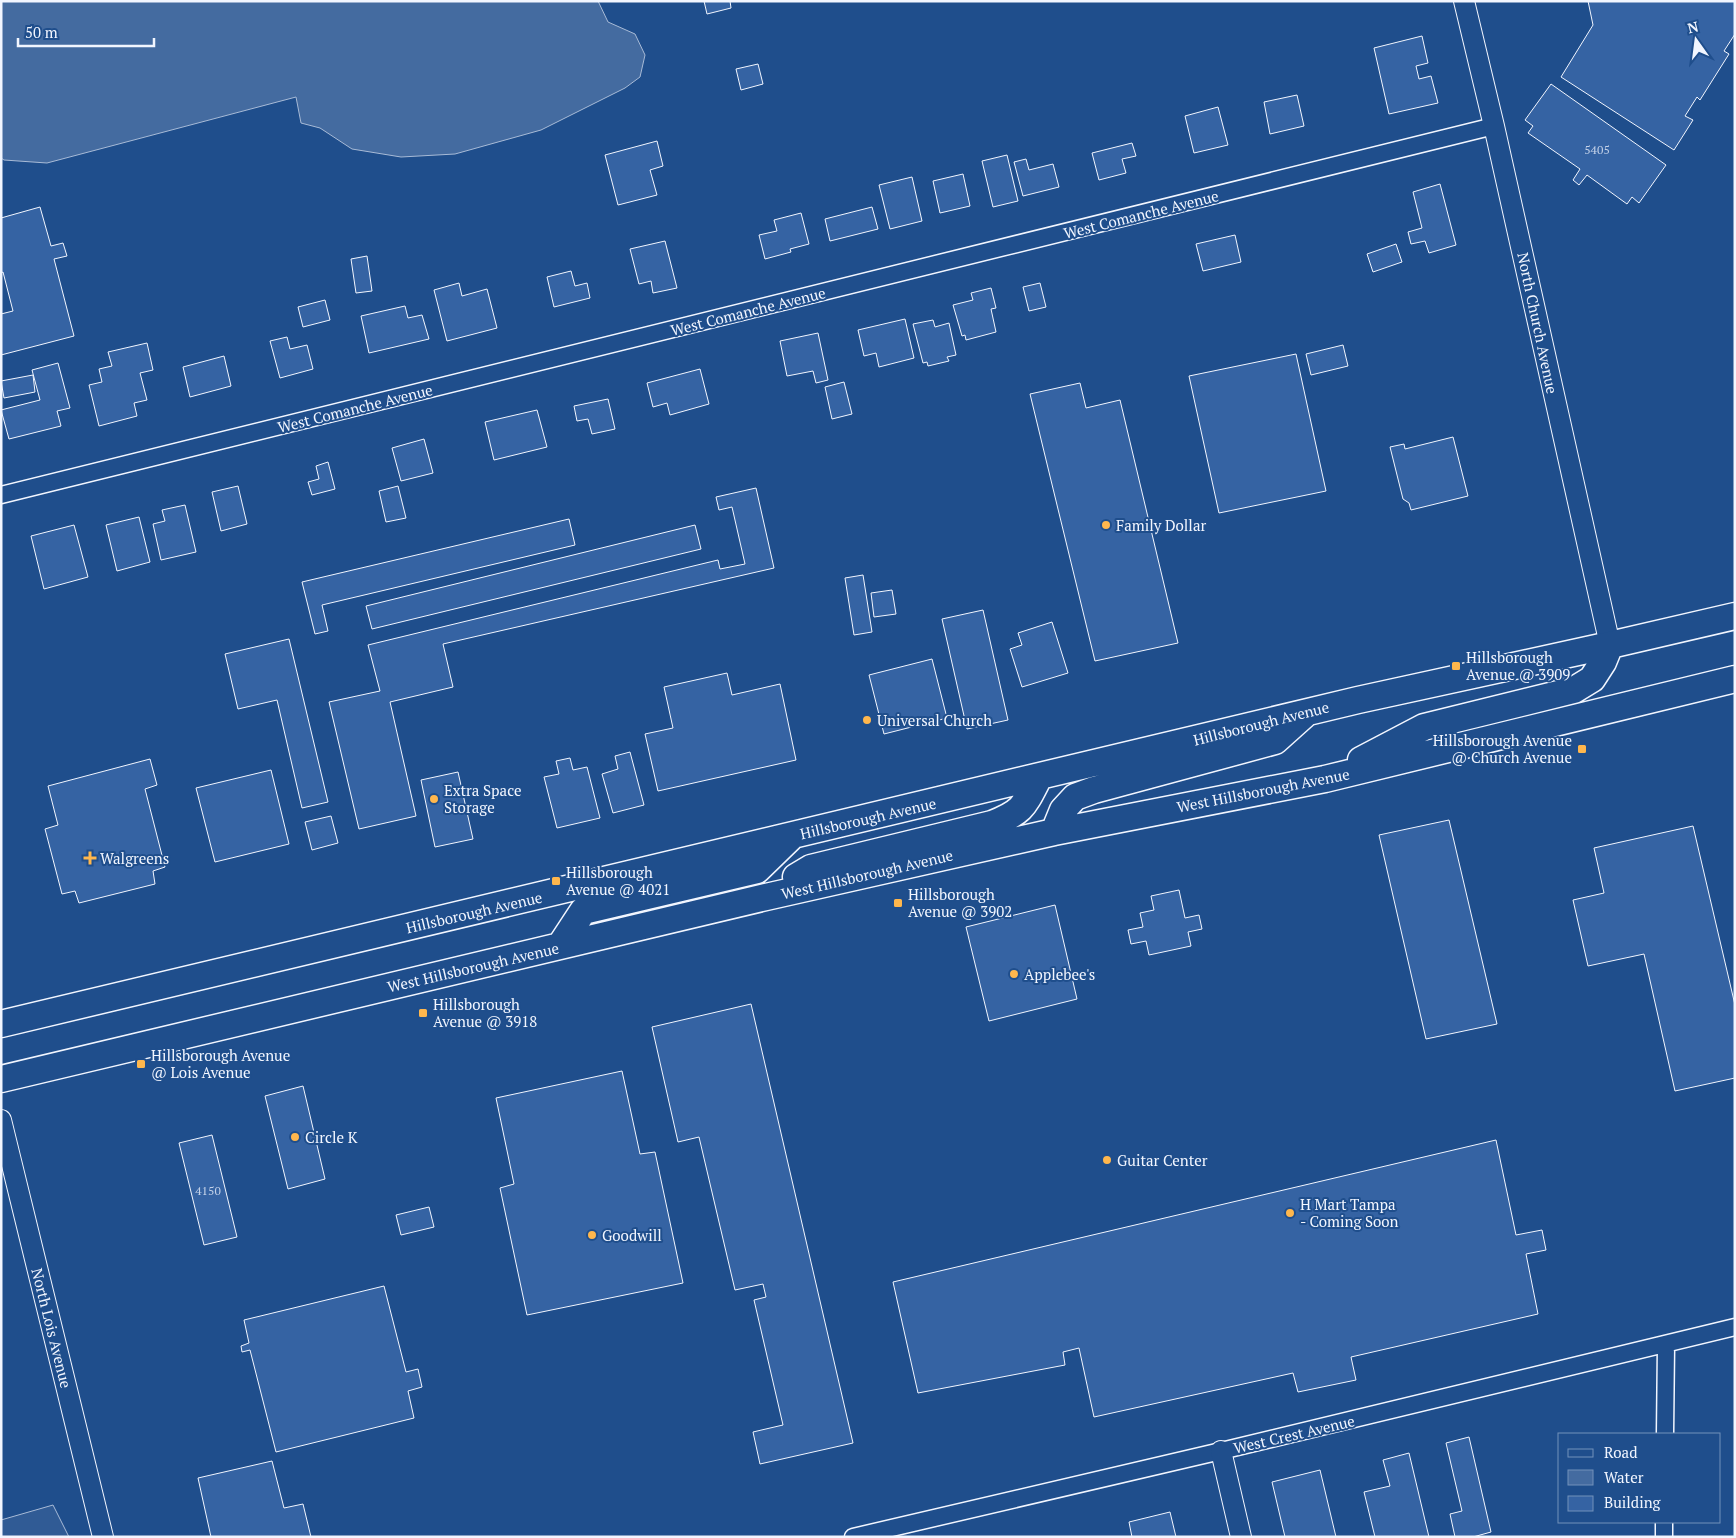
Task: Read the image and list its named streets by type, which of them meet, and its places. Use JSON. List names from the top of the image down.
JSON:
{
  "streets": {
    "main road": ["Hillsborough Avenue", "West Hillsborough Avenue"],
    "street": [
      "West Comanche Avenue",
      "North Church Avenue",
      "North Lois Avenue",
      "West Crest Avenue"
    ]
  },
  "crossings": [
    ["West Comanche Avenue", "North Church Avenue"],
    ["North Church Avenue", "Hillsborough Avenue"]
  ],
  "places": {
    "other": [
      "Family Dollar",
      "Universal Church",
      "Extra Space Storage",
      "Applebee's",
      "Circle K",
      "Guitar Center",
      "H Mart Tampa - Coming Soon",
      "Goodwill"
    ],
    "transit": [
      "Hillsborough Avenue @ 3909",
      "Hillsborough Avenue @ Church Avenue",
      "Hillsborough Avenue @ 4021",
      "Hillsborough Avenue @ 3902",
      "Hillsborough Avenue @ 3918",
      "Hillsborough Avenue @ Lois Avenue"
    ],
    "health": ["Walgreens"]
  },
  "house_numbers": ["5405", "4150"],
  "legend": ["Road", "Water", "Building"],
  "scale_bar": "50 m",
  "north": "top"
}
